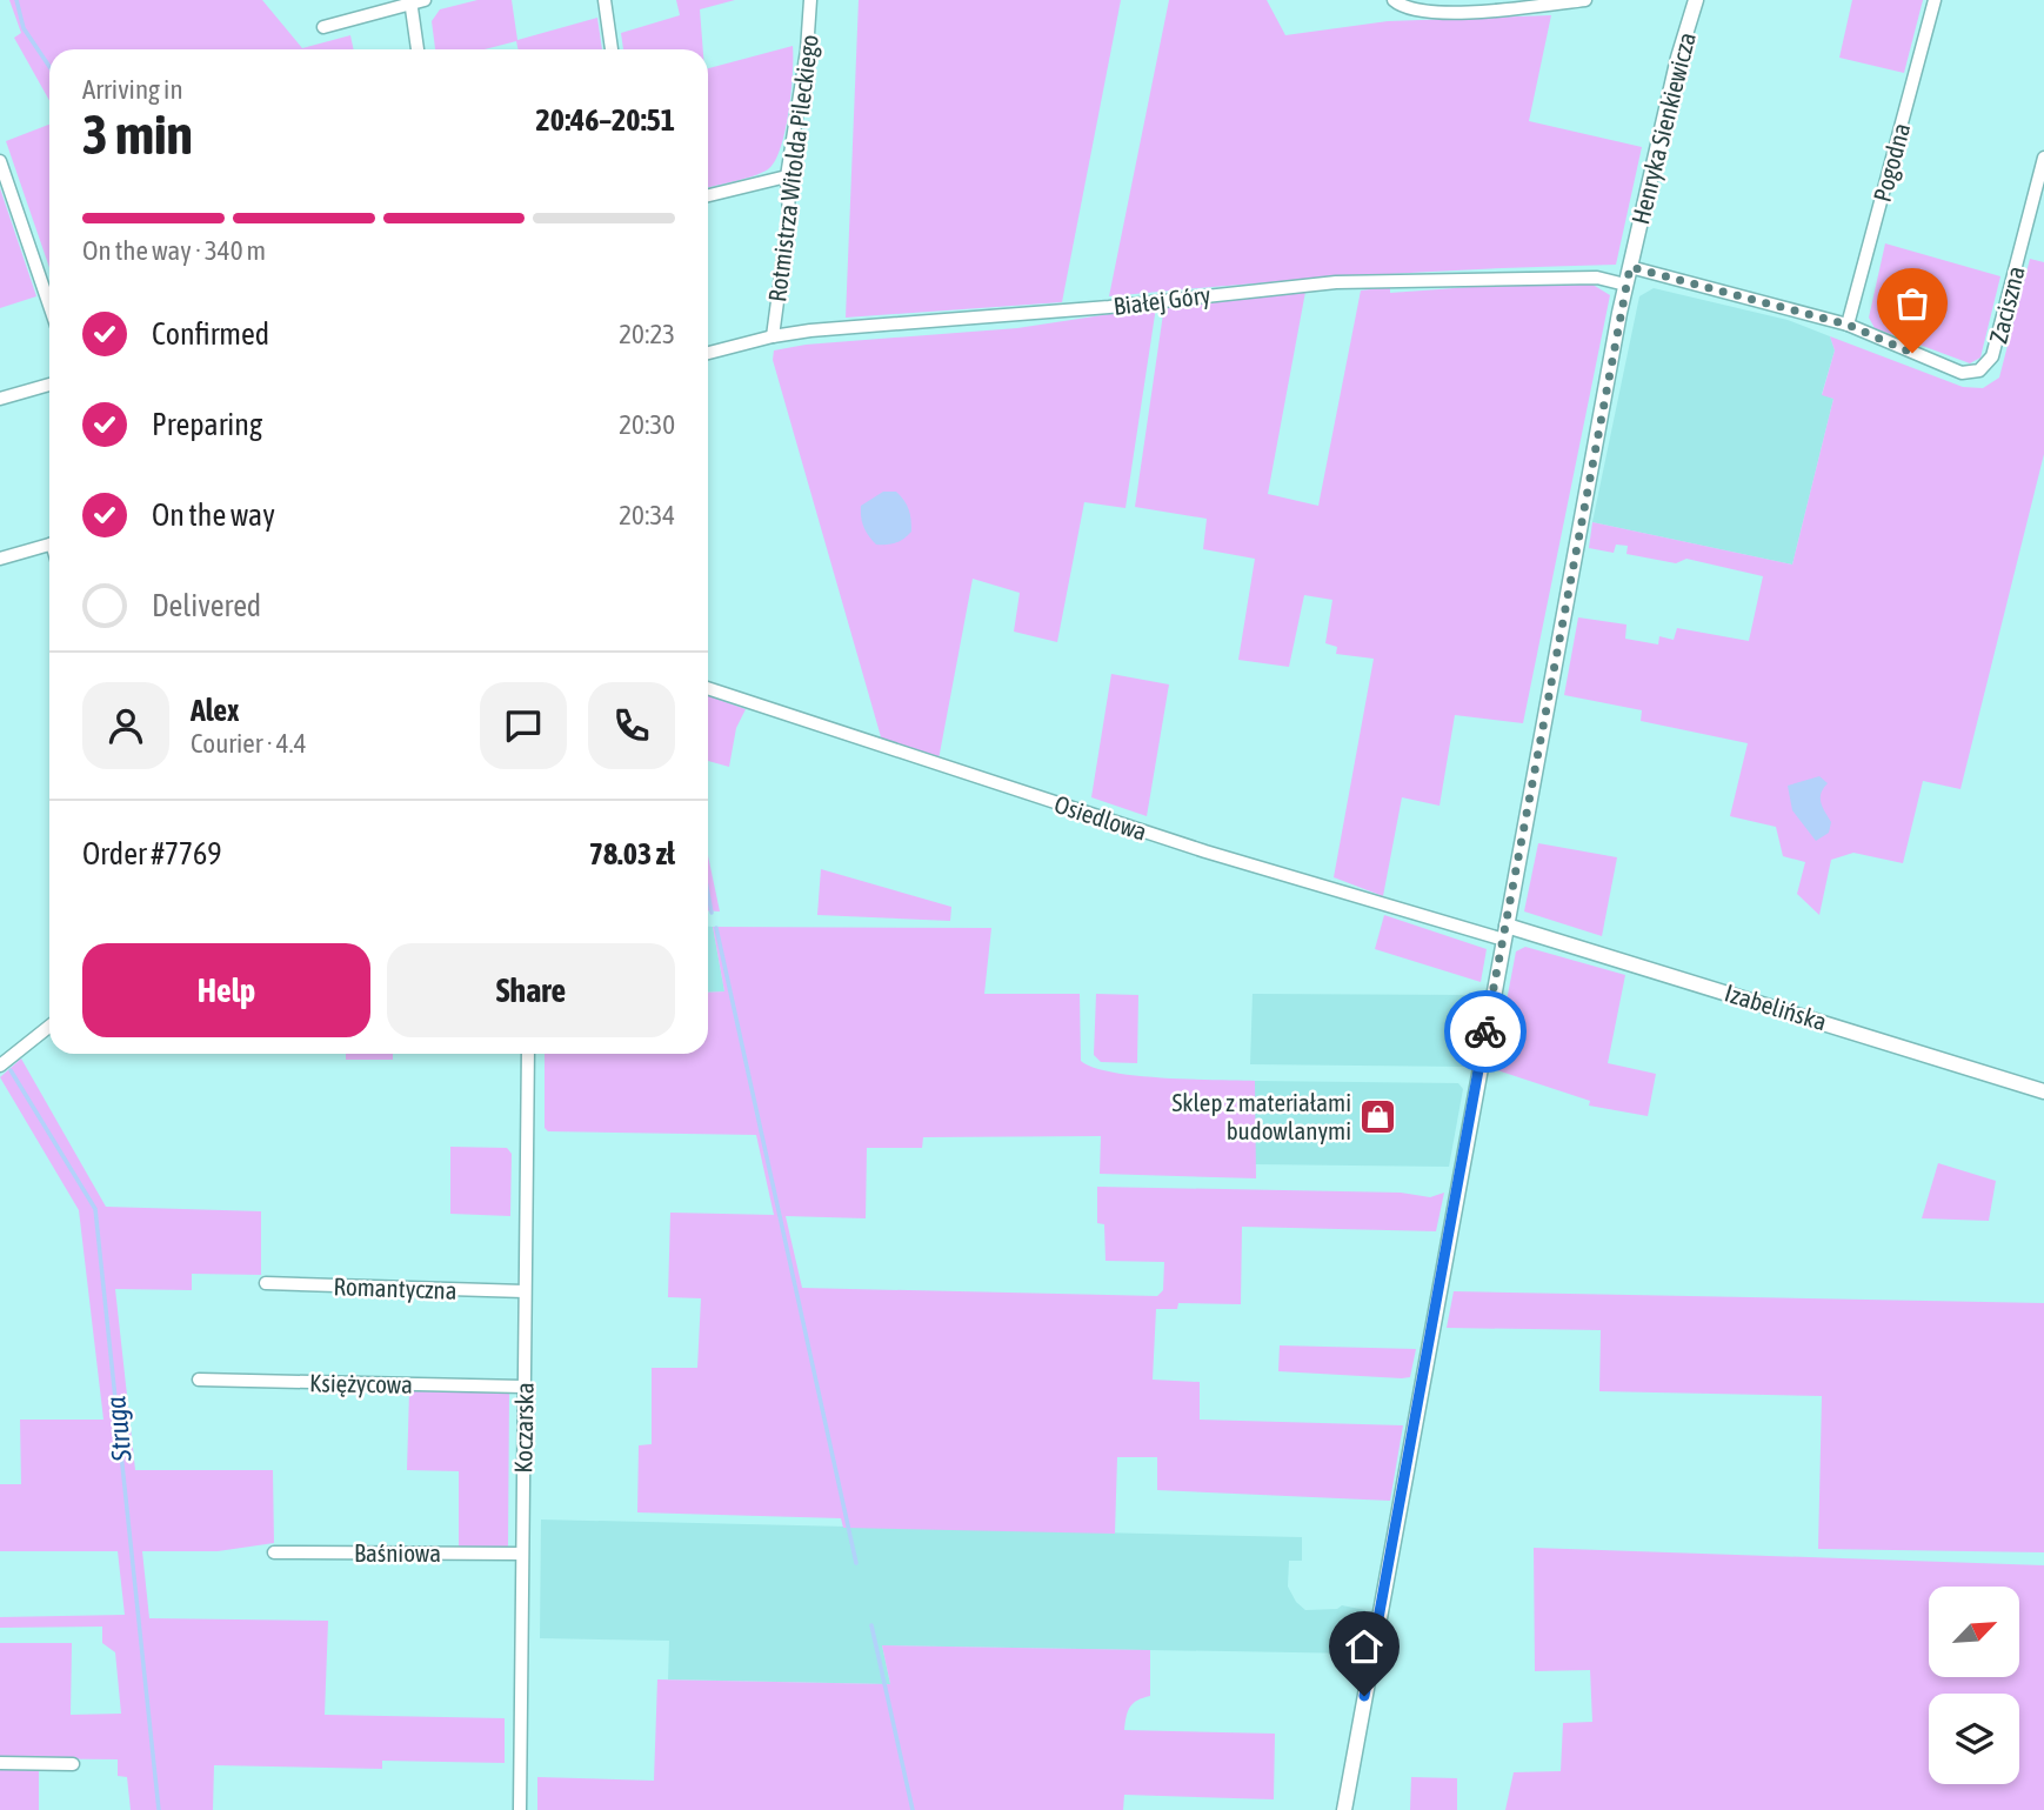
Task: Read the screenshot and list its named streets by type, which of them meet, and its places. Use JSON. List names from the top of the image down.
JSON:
{
  "streets": {
    "street": [
      "Henryka Sienkiewicza",
      "Pogodna",
      "Rotmistrza Witolda Pileckiego",
      "Białej Góry",
      "Zaciszna",
      "Osiedlowa",
      "Izabelińska",
      "Romantyczna",
      "Księżycowa",
      "Koczarska",
      "Baśniowa"
    ]
  },
  "crossings": [
    ["Henryka Sienkiewicza", "Białej Góry"],
    ["Henryka Sienkiewicza", "Osiedlowa"],
    ["Henryka Sienkiewicza", "Izabelińska"],
    ["Pogodna", "Zaciszna"],
    ["Rotmistrza Witolda Pileckiego", "Białej Góry"],
    ["Osiedlowa", "Izabelińska"],
    ["Romantyczna", "Koczarska"],
    ["Księżycowa", "Koczarska"],
    ["Koczarska", "Baśniowa"]
  ],
  "water": ["Struga"],
  "places": {
    "shop": ["Sklep z materiałami budowlanymi"]
  },
  "north": "top right",
  "page": {
    "heading": ["3 min", "Arriving in", "20:46–20:51"],
    "panel": [
      "Alex",
      "Courier · 4.4",
      "Order #7769",
      "78.03 zł"
    ],
    "bar": "On the way · 340 m",
    "list": [
      ["Confirmed", "20:23"],
      ["Preparing", "20:30"],
      ["On the way", "20:34"],
      "Delivered"
    ],
    "buttons": ["Help", "Share"]
  }
}
